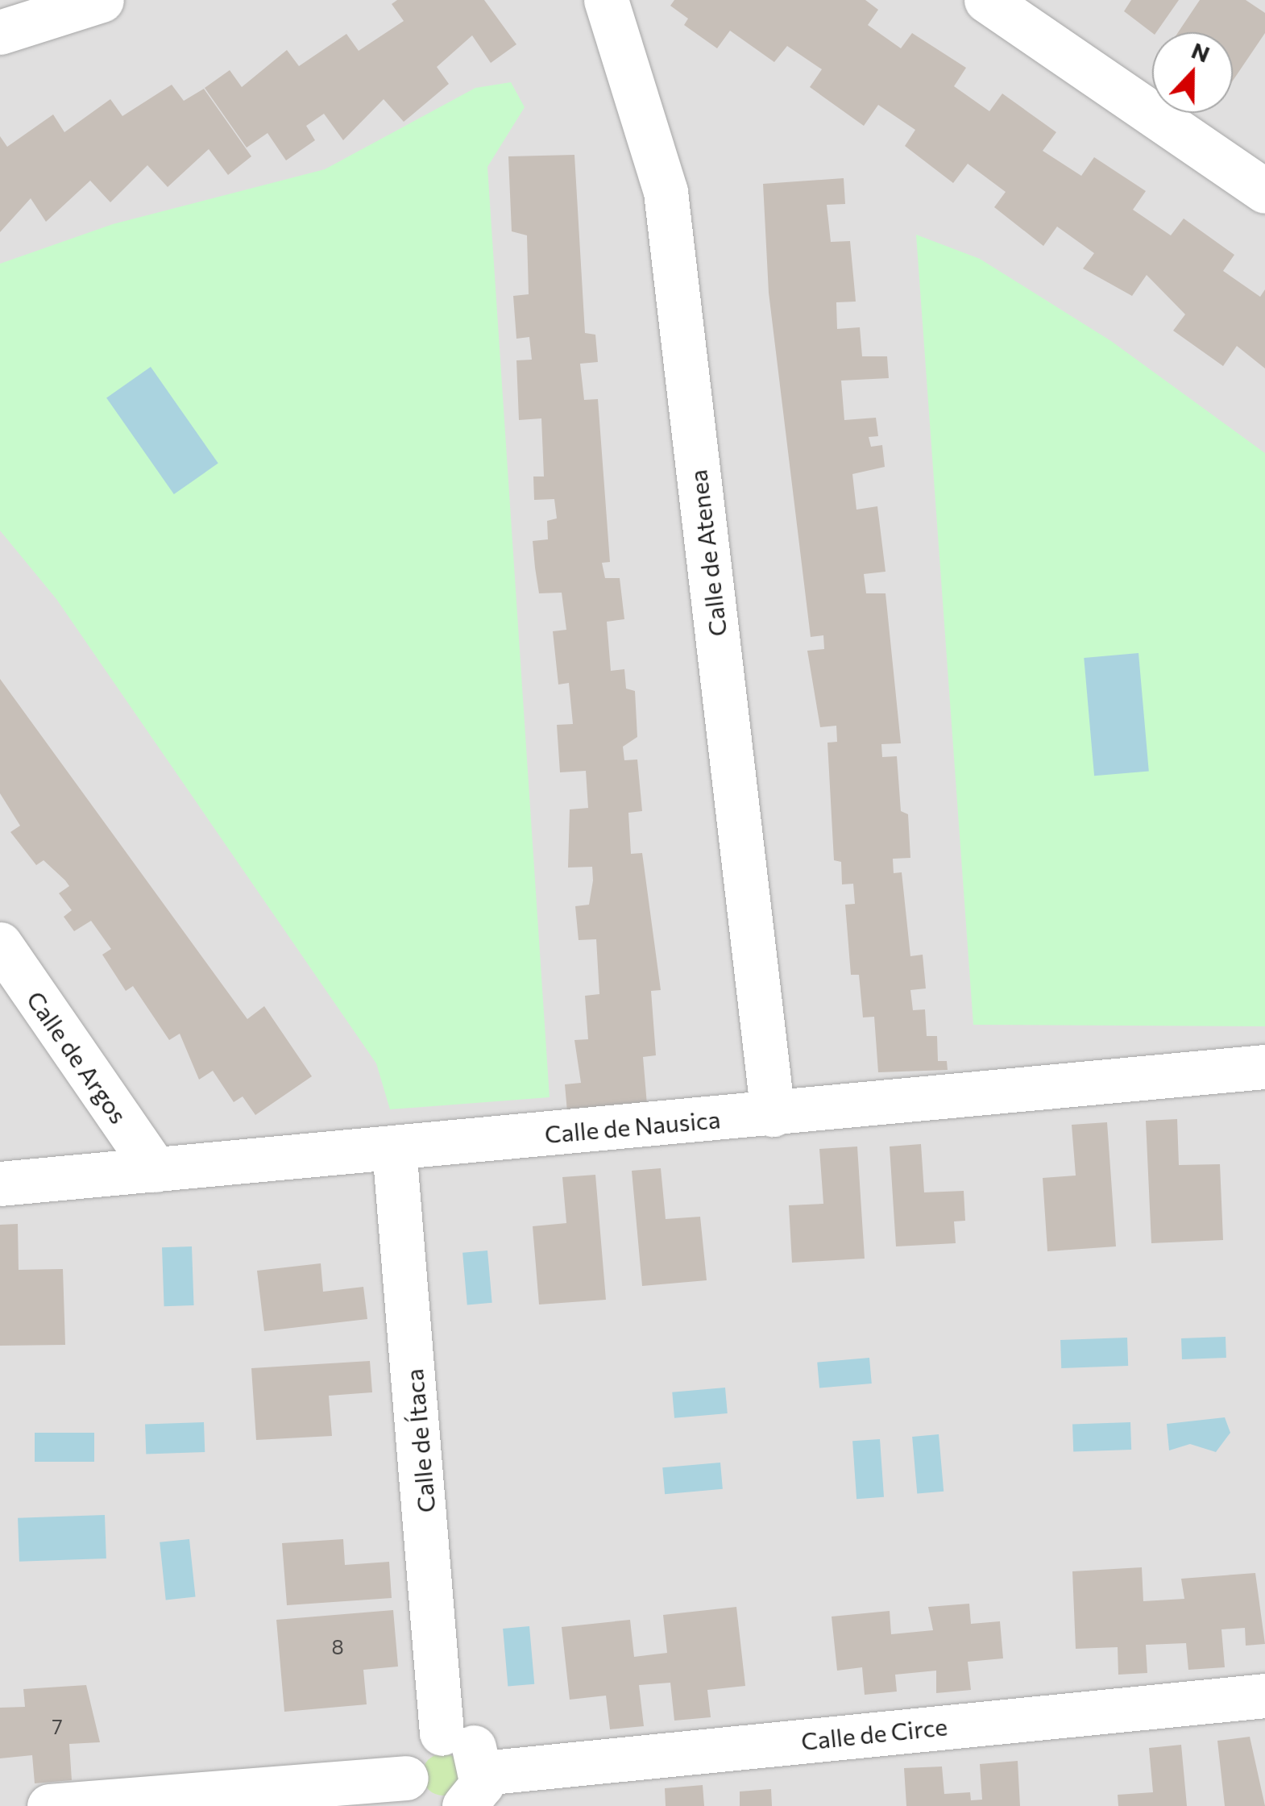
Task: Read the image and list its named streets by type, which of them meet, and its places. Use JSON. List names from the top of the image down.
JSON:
{
  "streets": {
    "street": [
      "Calle de Atenea",
      "Calle de Argos",
      "Calle de Nausica",
      "Calle de Ítaca",
      "Calle de Circe"
    ]
  },
  "crossings": [
    ["Calle de Atenea", "Calle de Nausica"],
    ["Calle de Argos", "Calle de Nausica"],
    ["Calle de Nausica", "Calle de Ítaca"]
  ],
  "house_numbers": ["8", "7"],
  "north": "top"
}
